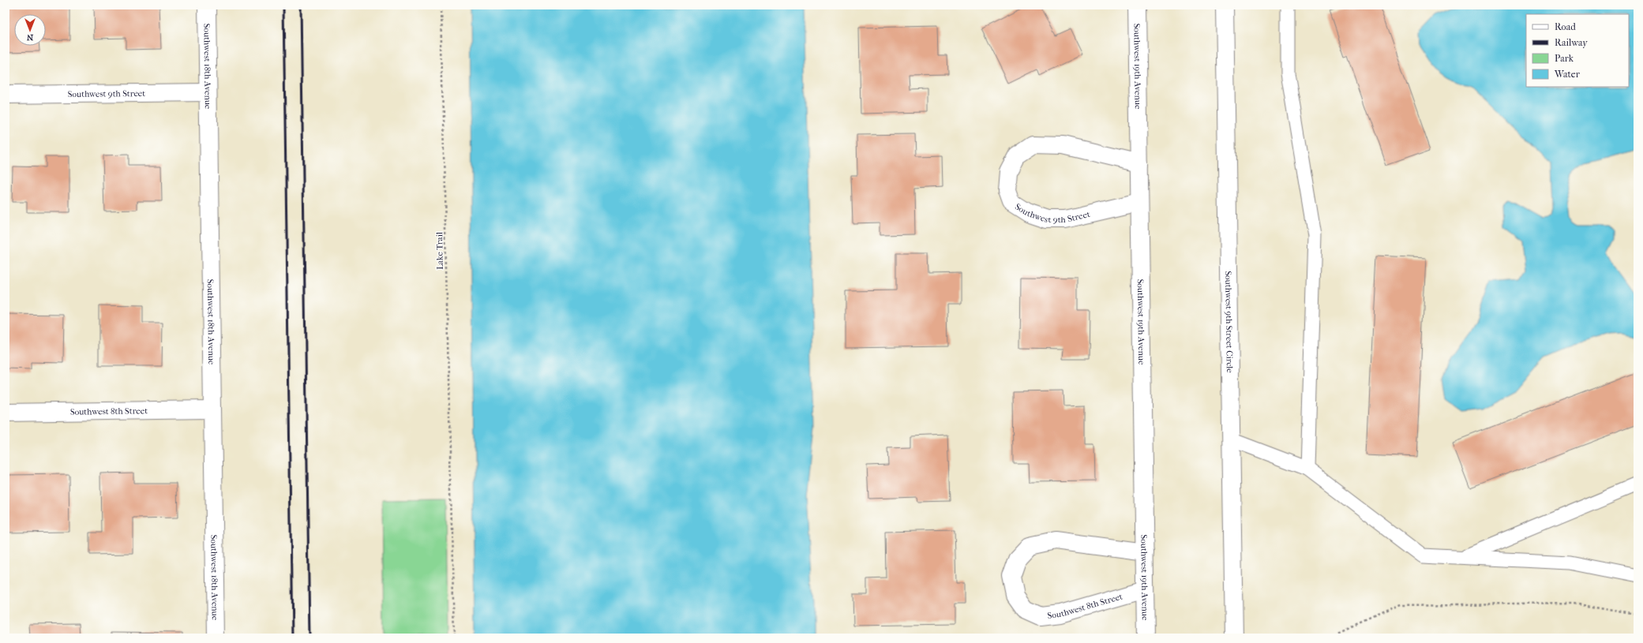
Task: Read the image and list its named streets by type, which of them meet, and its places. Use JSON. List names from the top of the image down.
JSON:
{
  "streets": {
    "street": [
      "Southwest 18th Avenue",
      "Southwest 19th Avenue",
      "Southwest 9th Street",
      "Southwest 9th Street Circle",
      "Southwest 8th Street"
    ],
    "path": ["Lake Trail"]
  },
  "crossings": [
    ["Southwest 18th Avenue", "Southwest 9th Street"],
    ["Southwest 18th Avenue", "Southwest 8th Street"],
    ["Southwest 19th Avenue", "Southwest 9th Street"],
    ["Southwest 19th Avenue", "Southwest 8th Street"]
  ],
  "legend": [
    "Road",
    "Railway",
    "Park",
    "Water"
  ],
  "north": "bottom"
}
